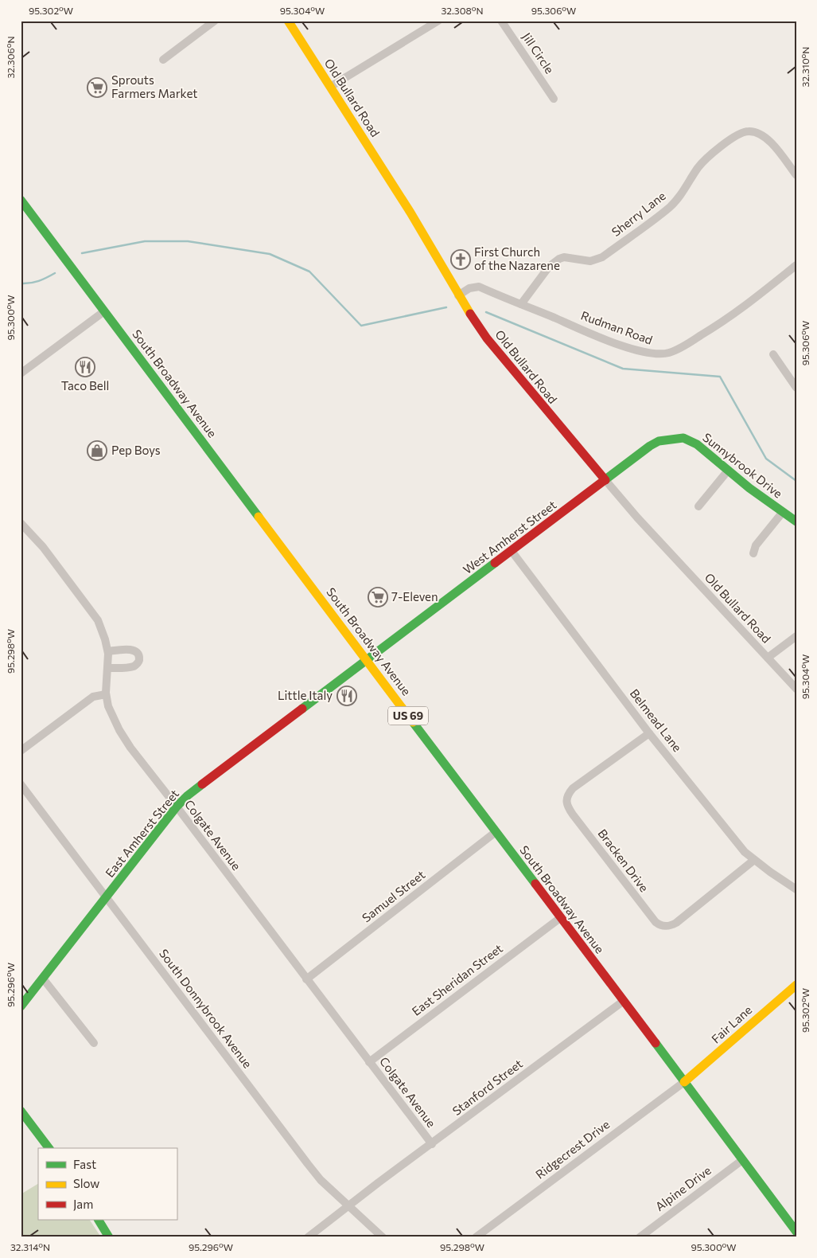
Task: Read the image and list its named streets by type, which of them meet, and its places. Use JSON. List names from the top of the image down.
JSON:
{
  "streets": {
    "main road": [
      "Old Bullard Road",
      "South Broadway Avenue",
      "Sunnybrook Drive",
      "West Amherst Street",
      "US 69",
      "East Amherst Street",
      "Fair Lane"
    ],
    "street": [
      "Jill Circle",
      "Sherry Lane",
      "Rudman Road",
      "Belmead Lane",
      "Colgate Avenue",
      "Bracken Drive",
      "Samuel Street",
      "East Sheridan Street",
      "South Donnybrook Avenue",
      "Stanford Street",
      "Ridgecrest Drive",
      "Alpine Drive"
    ]
  },
  "crossings": [
    ["Old Bullard Road", "Rudman Road"],
    ["Old Bullard Road", "West Amherst Street"],
    ["Sherry Lane", "Rudman Road"],
    ["South Broadway Avenue", "West Amherst Street"],
    ["South Broadway Avenue", "East Amherst Street"],
    ["South Broadway Avenue", "Samuel Street"],
    ["South Broadway Avenue", "East Sheridan Street"],
    ["South Broadway Avenue", "Fair Lane"],
    ["South Broadway Avenue", "Stanford Street"],
    ["South Broadway Avenue", "Ridgecrest Drive"],
    ["South Broadway Avenue", "Alpine Drive"],
    ["Sunnybrook Drive", "West Amherst Street"],
    ["West Amherst Street", "Belmead Lane"],
    ["West Amherst Street", "East Amherst Street"],
    ["Belmead Lane", "Bracken Drive"],
    ["East Amherst Street", "Colgate Avenue"],
    ["East Amherst Street", "South Donnybrook Avenue"],
    ["Colgate Avenue", "Samuel Street"],
    ["Colgate Avenue", "East Sheridan Street"],
    ["Colgate Avenue", "Stanford Street"],
    ["South Donnybrook Avenue", "Stanford Street"],
    ["Fair Lane", "Ridgecrest Drive"]
  ],
  "places": {
    "supermarket": ["Sprouts Farmers Market", "7-Eleven"],
    "church": ["First Church of the Nazarene"],
    "restaurant": ["Taco Bell", "Little Italy"],
    "shop": ["Pep Boys"]
  },
  "legend": ["Fast", "Slow", "Jam"],
  "coordinates": [
    "95.302°W",
    "95.304°W",
    "32.308°N",
    "95.306°W",
    "32.306°N",
    "32.310°N",
    "95.300°W",
    "95.298°W",
    "95.296°W",
    "32.314°N"
  ]
}
